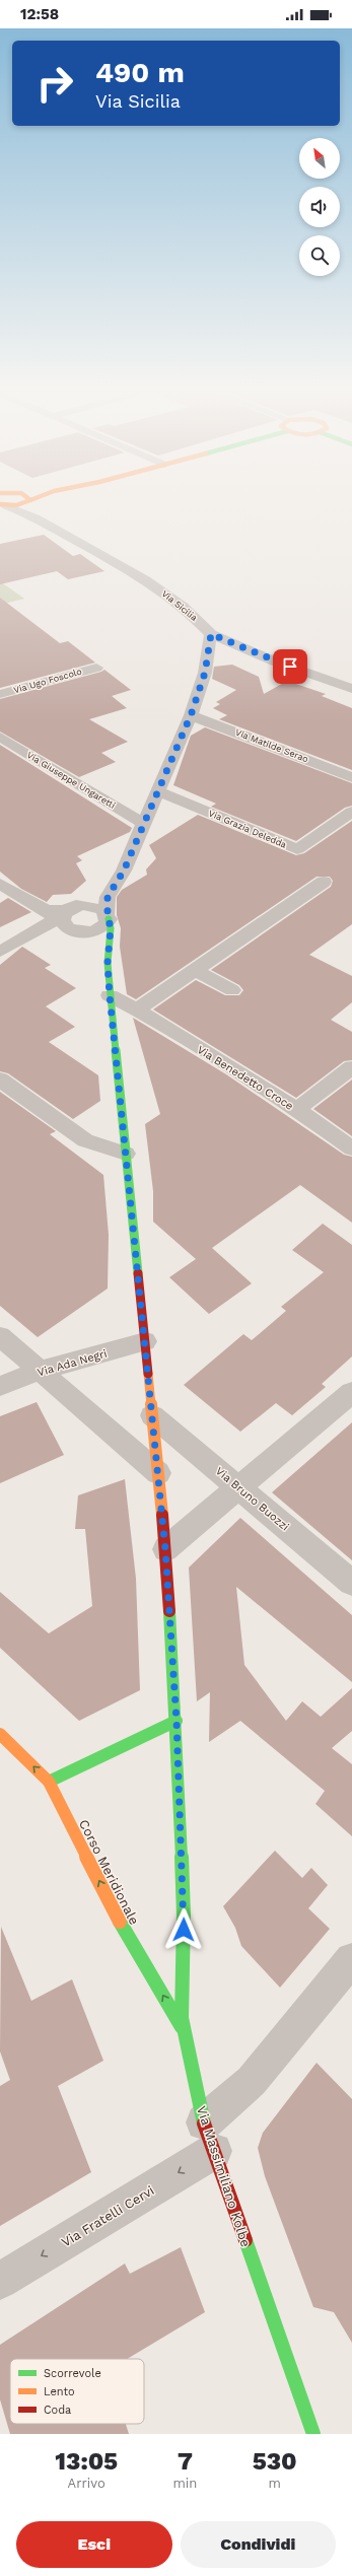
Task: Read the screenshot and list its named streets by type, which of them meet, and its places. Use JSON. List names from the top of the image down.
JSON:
{
  "streets": {
    "street": [
      "Via Sicilia",
      "Via Ugo Foscolo",
      "Via Matilde Serao",
      "Via Giuseppe Ungaretti",
      "Via Grazia Deledda",
      "Via Benedetto Croce",
      "Via Ada Negri",
      "Via Bruno Buozzi",
      "Corso Meridionale",
      "Via Massimiliano Kolbe",
      "Via Fratelli Cervi"
    ]
  },
  "crossings": [
    ["Via Sicilia", "Via Massimiliano Kolbe"],
    ["Via Matilde Serao", "Via Massimiliano Kolbe"],
    ["Via Giuseppe Ungaretti", "Via Massimiliano Kolbe"],
    ["Via Grazia Deledda", "Via Massimiliano Kolbe"],
    ["Via Benedetto Croce", "Via Massimiliano Kolbe"],
    ["Via Ada Negri", "Via Massimiliano Kolbe"],
    ["Via Bruno Buozzi", "Via Massimiliano Kolbe"],
    ["Corso Meridionale", "Via Massimiliano Kolbe"],
    ["Via Massimiliano Kolbe", "Via Fratelli Cervi"]
  ],
  "one_way": ["Corso Meridionale", "Via Fratelli Cervi"],
  "legend": ["Scorrevole", "Lento", "Coda"],
  "north": "top left",
  "page": {
    "status": "12:58",
    "turn": ["490 m", "Via Sicilia"],
    "eta": [
      "13:05",
      "Arrivo",
      "7",
      "min",
      "530",
      "m"
    ],
    "buttons": ["Esci", "Condividi"]
  }
}
